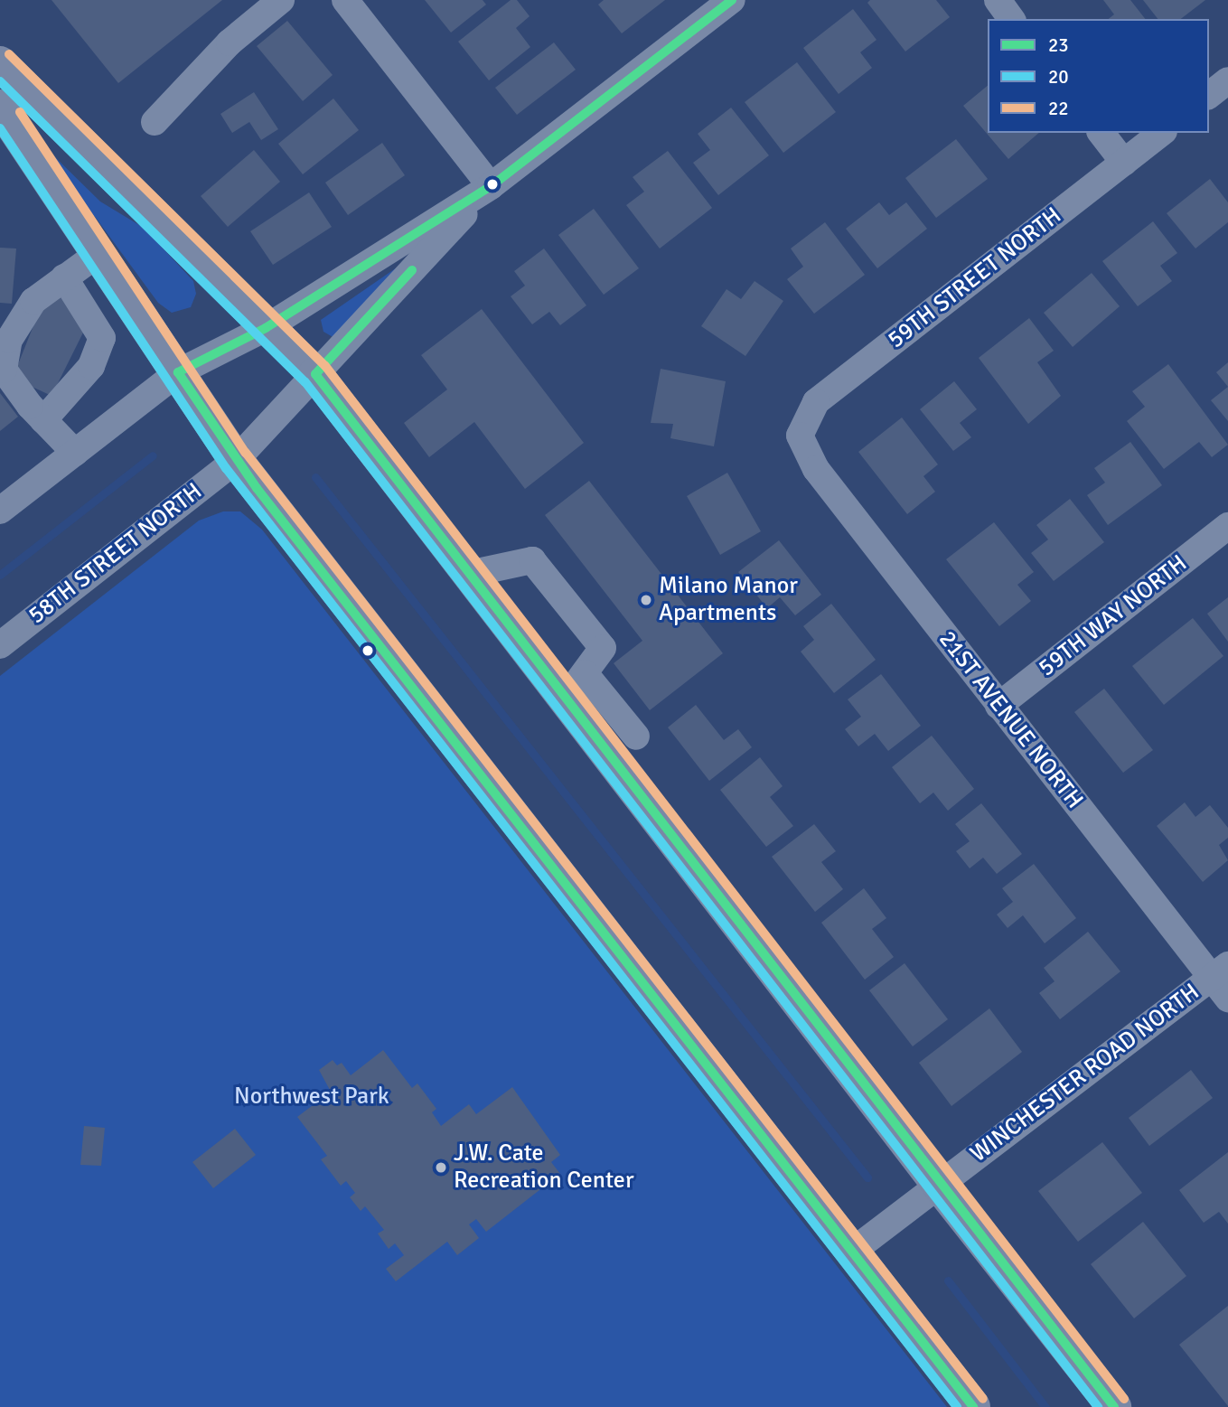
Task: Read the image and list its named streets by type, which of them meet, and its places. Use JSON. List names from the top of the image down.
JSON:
{
  "streets": {
    "street": [
      "59TH STREET NORTH",
      "58TH STREET NORTH",
      "59TH WAY NORTH",
      "21ST AVENUE NORTH",
      "WINCHESTER ROAD NORTH"
    ]
  },
  "crossings": [
    ["59TH STREET NORTH", "21ST AVENUE NORTH"],
    ["59TH WAY NORTH", "21ST AVENUE NORTH"],
    ["21ST AVENUE NORTH", "WINCHESTER ROAD NORTH"]
  ],
  "parks": ["Northwest Park"],
  "places": ["Milano Manor Apartments", "J.W. Cate Recreation Center"],
  "lines": ["transit line 23", "transit line 22", "transit line 20"],
  "legend": ["23", "20", "22"]
}
